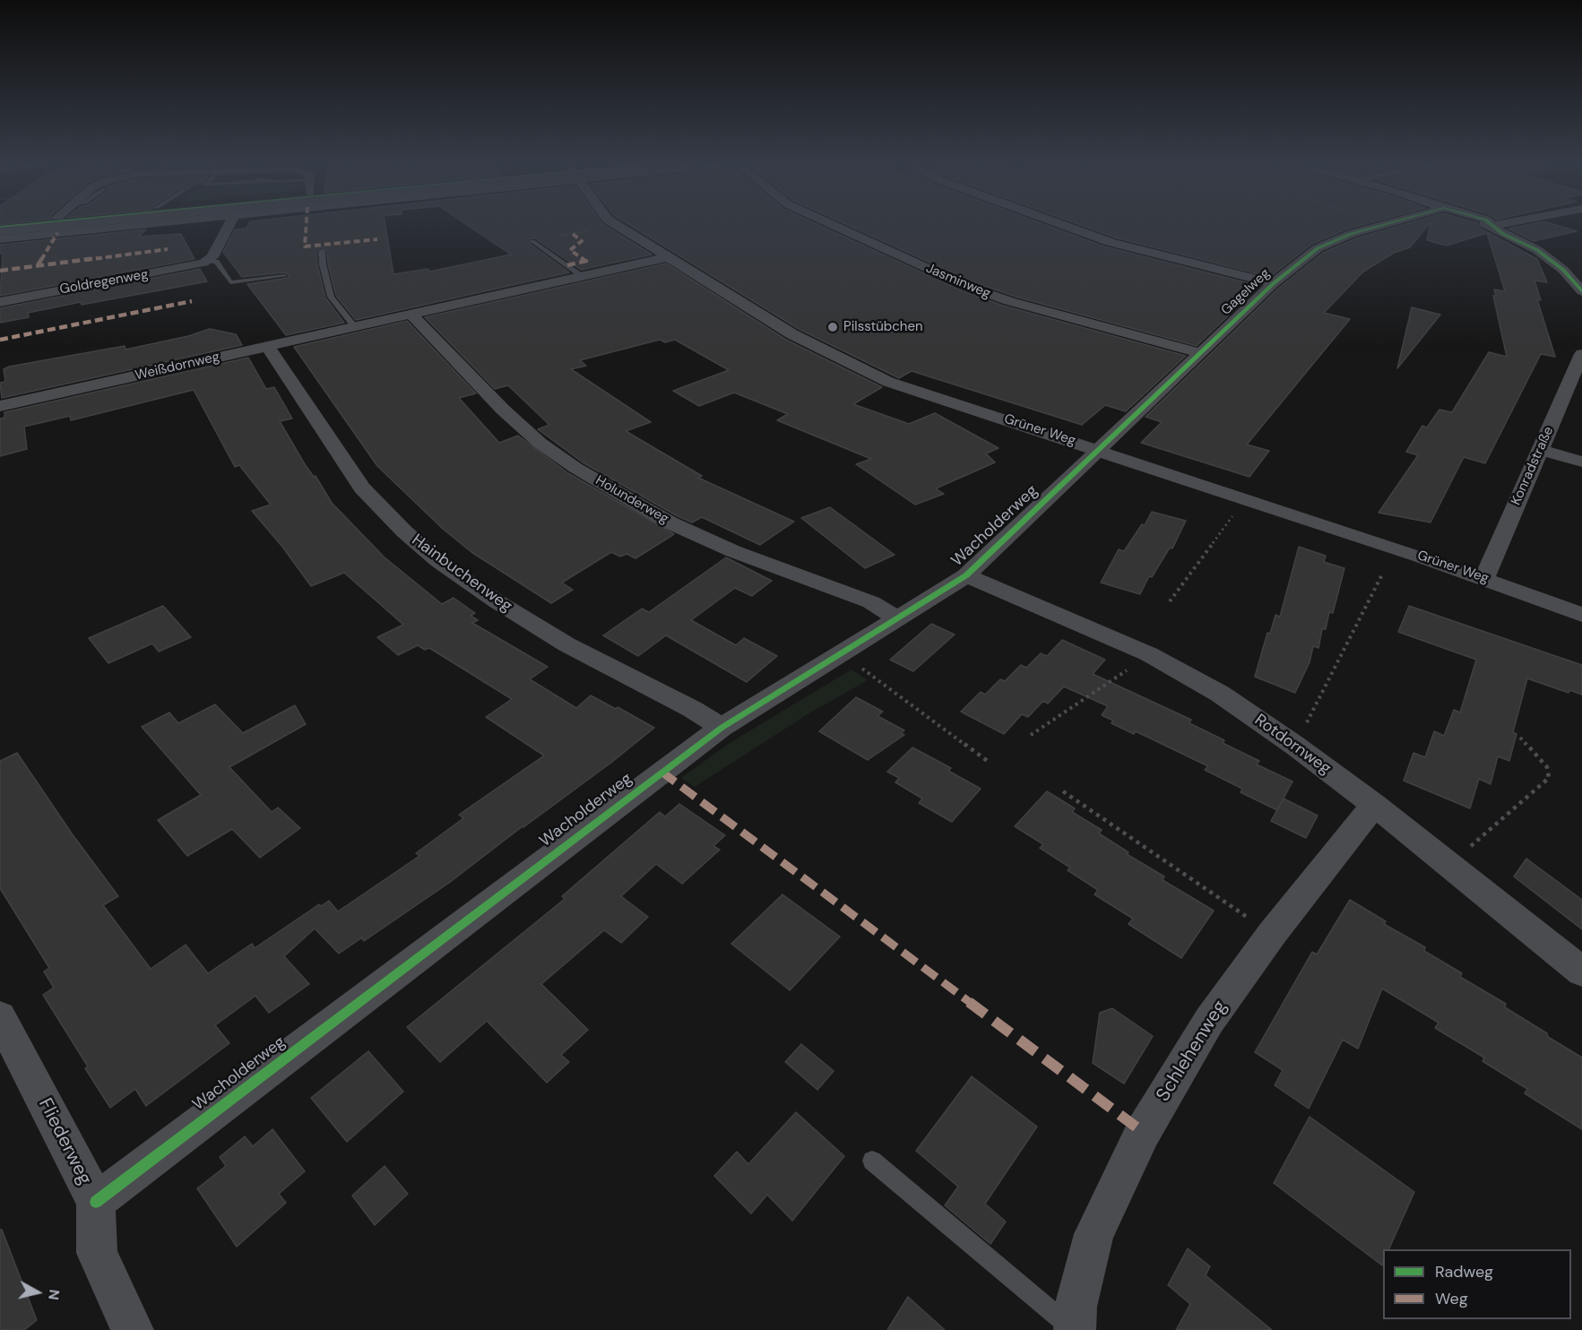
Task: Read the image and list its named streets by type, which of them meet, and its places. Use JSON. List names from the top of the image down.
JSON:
{
  "streets": {
    "street": [
      "Jasminweg",
      "Goldregenweg",
      "Gagelweg",
      "Weißdornweg",
      "Grüner Weg",
      "Konradstraße",
      "Holunderweg",
      "Wacholderweg",
      "Hainbuchenweg",
      "Rotdornweg",
      "Schlehenweg",
      "Fliederweg"
    ]
  },
  "crossings": [
    ["Jasminweg", "Gagelweg"],
    ["Gagelweg", "Grüner Weg"],
    ["Gagelweg", "Wacholderweg"],
    ["Weißdornweg", "Grüner Weg"],
    ["Weißdornweg", "Holunderweg"],
    ["Weißdornweg", "Hainbuchenweg"],
    ["Grüner Weg", "Konradstraße"],
    ["Grüner Weg", "Wacholderweg"],
    ["Holunderweg", "Wacholderweg"],
    ["Wacholderweg", "Hainbuchenweg"],
    ["Wacholderweg", "Rotdornweg"],
    ["Wacholderweg", "Fliederweg"],
    ["Rotdornweg", "Schlehenweg"]
  ],
  "places": ["Pilsstübchen"],
  "legend": ["Radweg", "Weg"],
  "north": "right"
}
